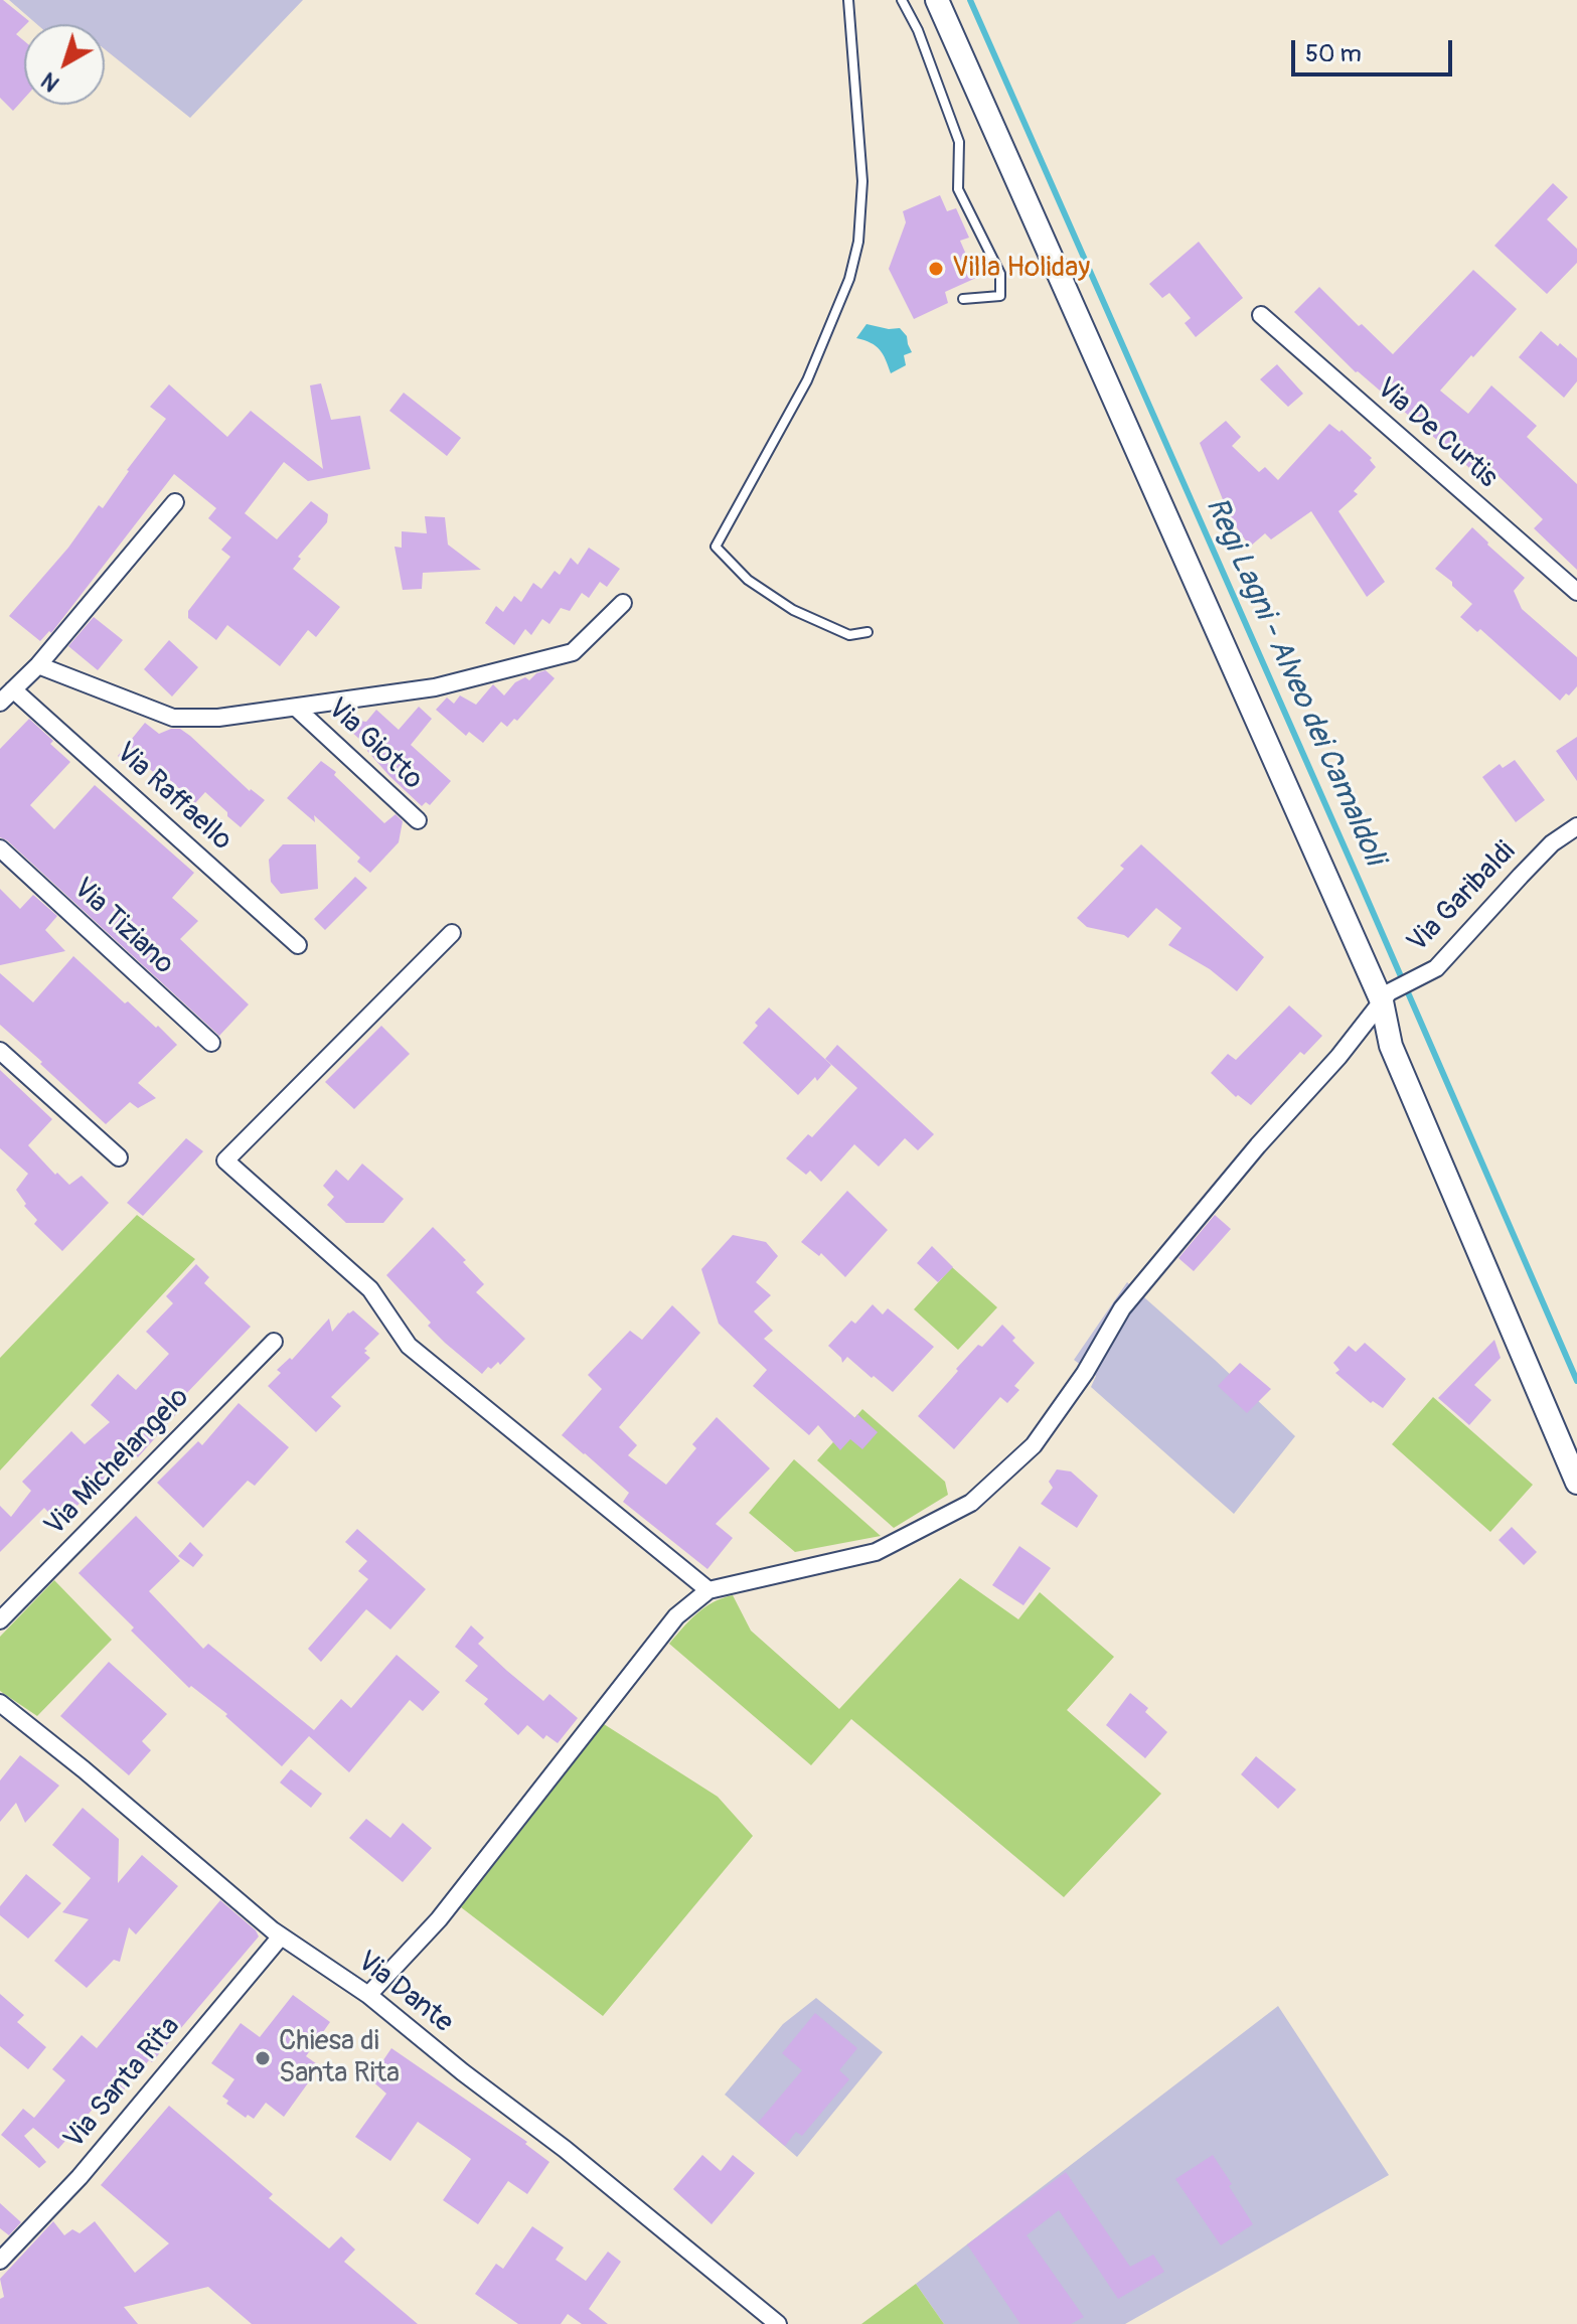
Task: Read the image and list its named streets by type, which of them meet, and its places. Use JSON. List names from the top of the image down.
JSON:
{
  "streets": {
    "street": [
      "Via De Curtis",
      "Via Giotto",
      "Via Raffaello",
      "Via Garibaldi",
      "Via Tiziano",
      "Via Michelangelo",
      "Via Dante",
      "Via Santa Rita"
    ]
  },
  "crossings": [
    ["Via Dante", "Via Santa Rita"]
  ],
  "water": ["Regi Lagni - Alveo dei Camaldoli"],
  "places": ["Villa Holiday", "Chiesa di Santa Rita"],
  "scale_bar": "50 m",
  "north": "bottom left"
}
